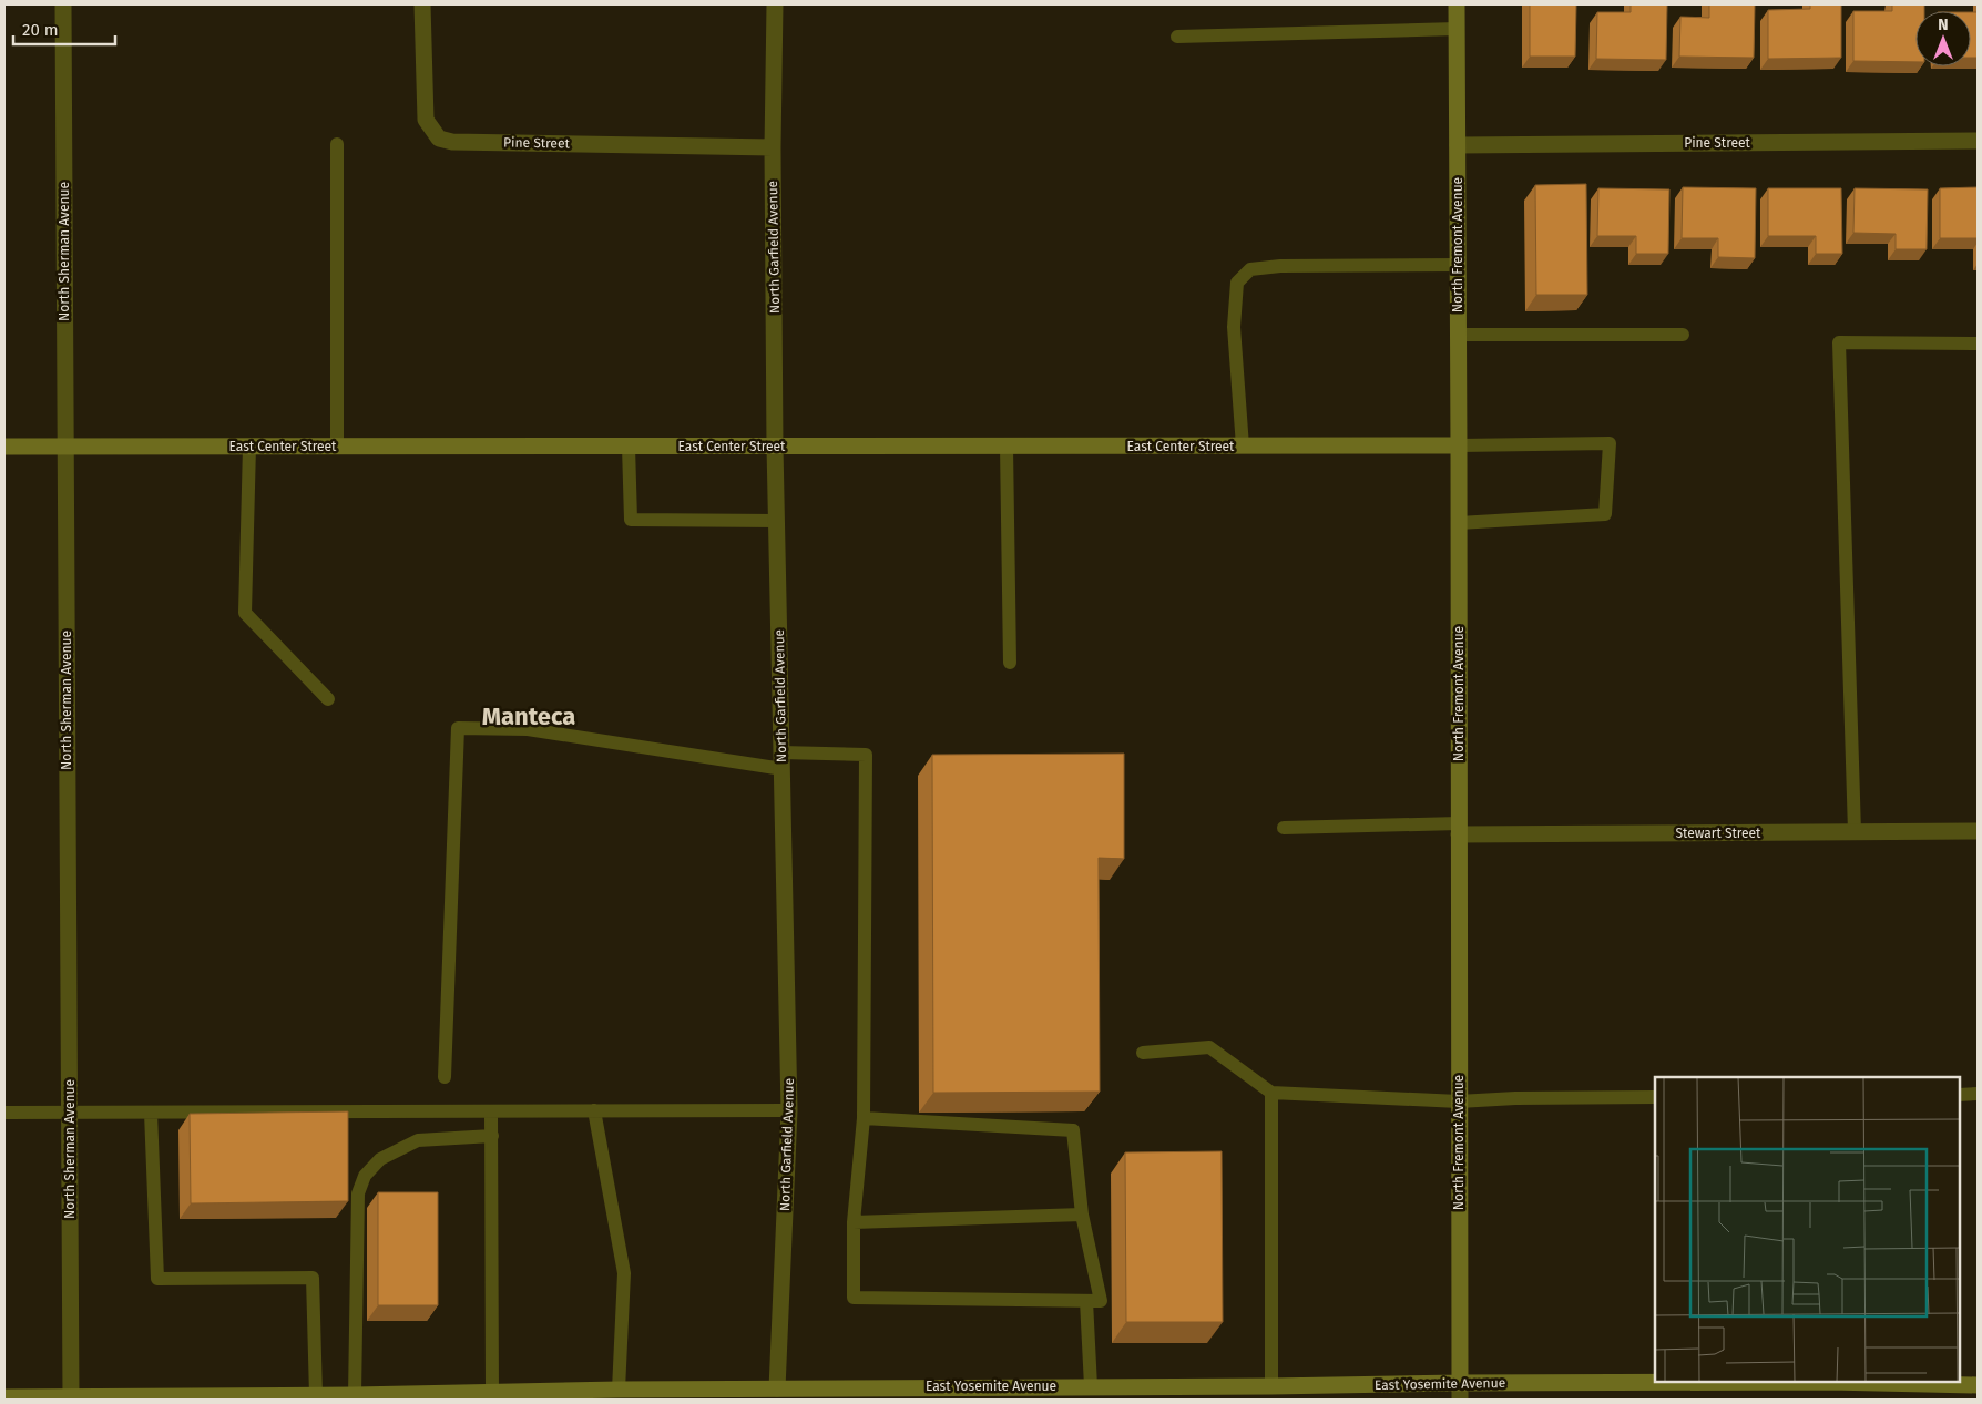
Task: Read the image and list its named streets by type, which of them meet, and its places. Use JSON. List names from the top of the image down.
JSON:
{
  "streets": {
    "street": [
      "Pine Street",
      "North Fremont Avenue",
      "North Garfield Avenue",
      "North Sherman Avenue",
      "East Center Street",
      "Stewart Street",
      "East Yosemite Avenue"
    ]
  },
  "crossings": [
    ["Pine Street", "North Fremont Avenue"],
    ["Pine Street", "North Garfield Avenue"],
    ["North Fremont Avenue", "East Center Street"],
    ["North Fremont Avenue", "Stewart Street"],
    ["North Fremont Avenue", "East Yosemite Avenue"],
    ["North Garfield Avenue", "East Center Street"],
    ["North Garfield Avenue", "East Yosemite Avenue"],
    ["North Sherman Avenue", "East Center Street"],
    ["North Sherman Avenue", "East Yosemite Avenue"]
  ],
  "districts": ["Manteca"],
  "scale_bar": "20 m",
  "north": "top"
}
